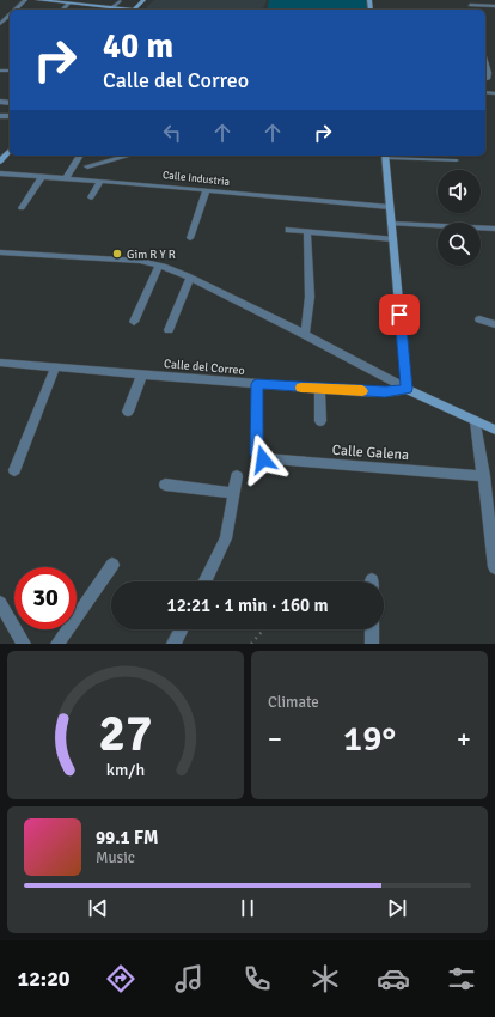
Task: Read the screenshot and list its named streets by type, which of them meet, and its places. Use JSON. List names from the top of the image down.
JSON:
{
  "streets": {
    "street": ["Calle Industria", "Calle del Correo", "Calle Galena"]
  },
  "crossings": [
    ["Calle del Correo", "Calle Galena"]
  ],
  "places": ["Gim R Y R"],
  "page": {
    "turn": ["40 m", "Calle del Correo"],
    "limit": "30",
    "trip": "12:21 · 1 min · 160 m",
    "tile": "Climate",
    "heat": ["−", "19°", "+"],
    "song": ["99.1 FM", "Music"],
    "tabs": "12:20",
    "gauge": ["27", "km/h"]
  }
}
